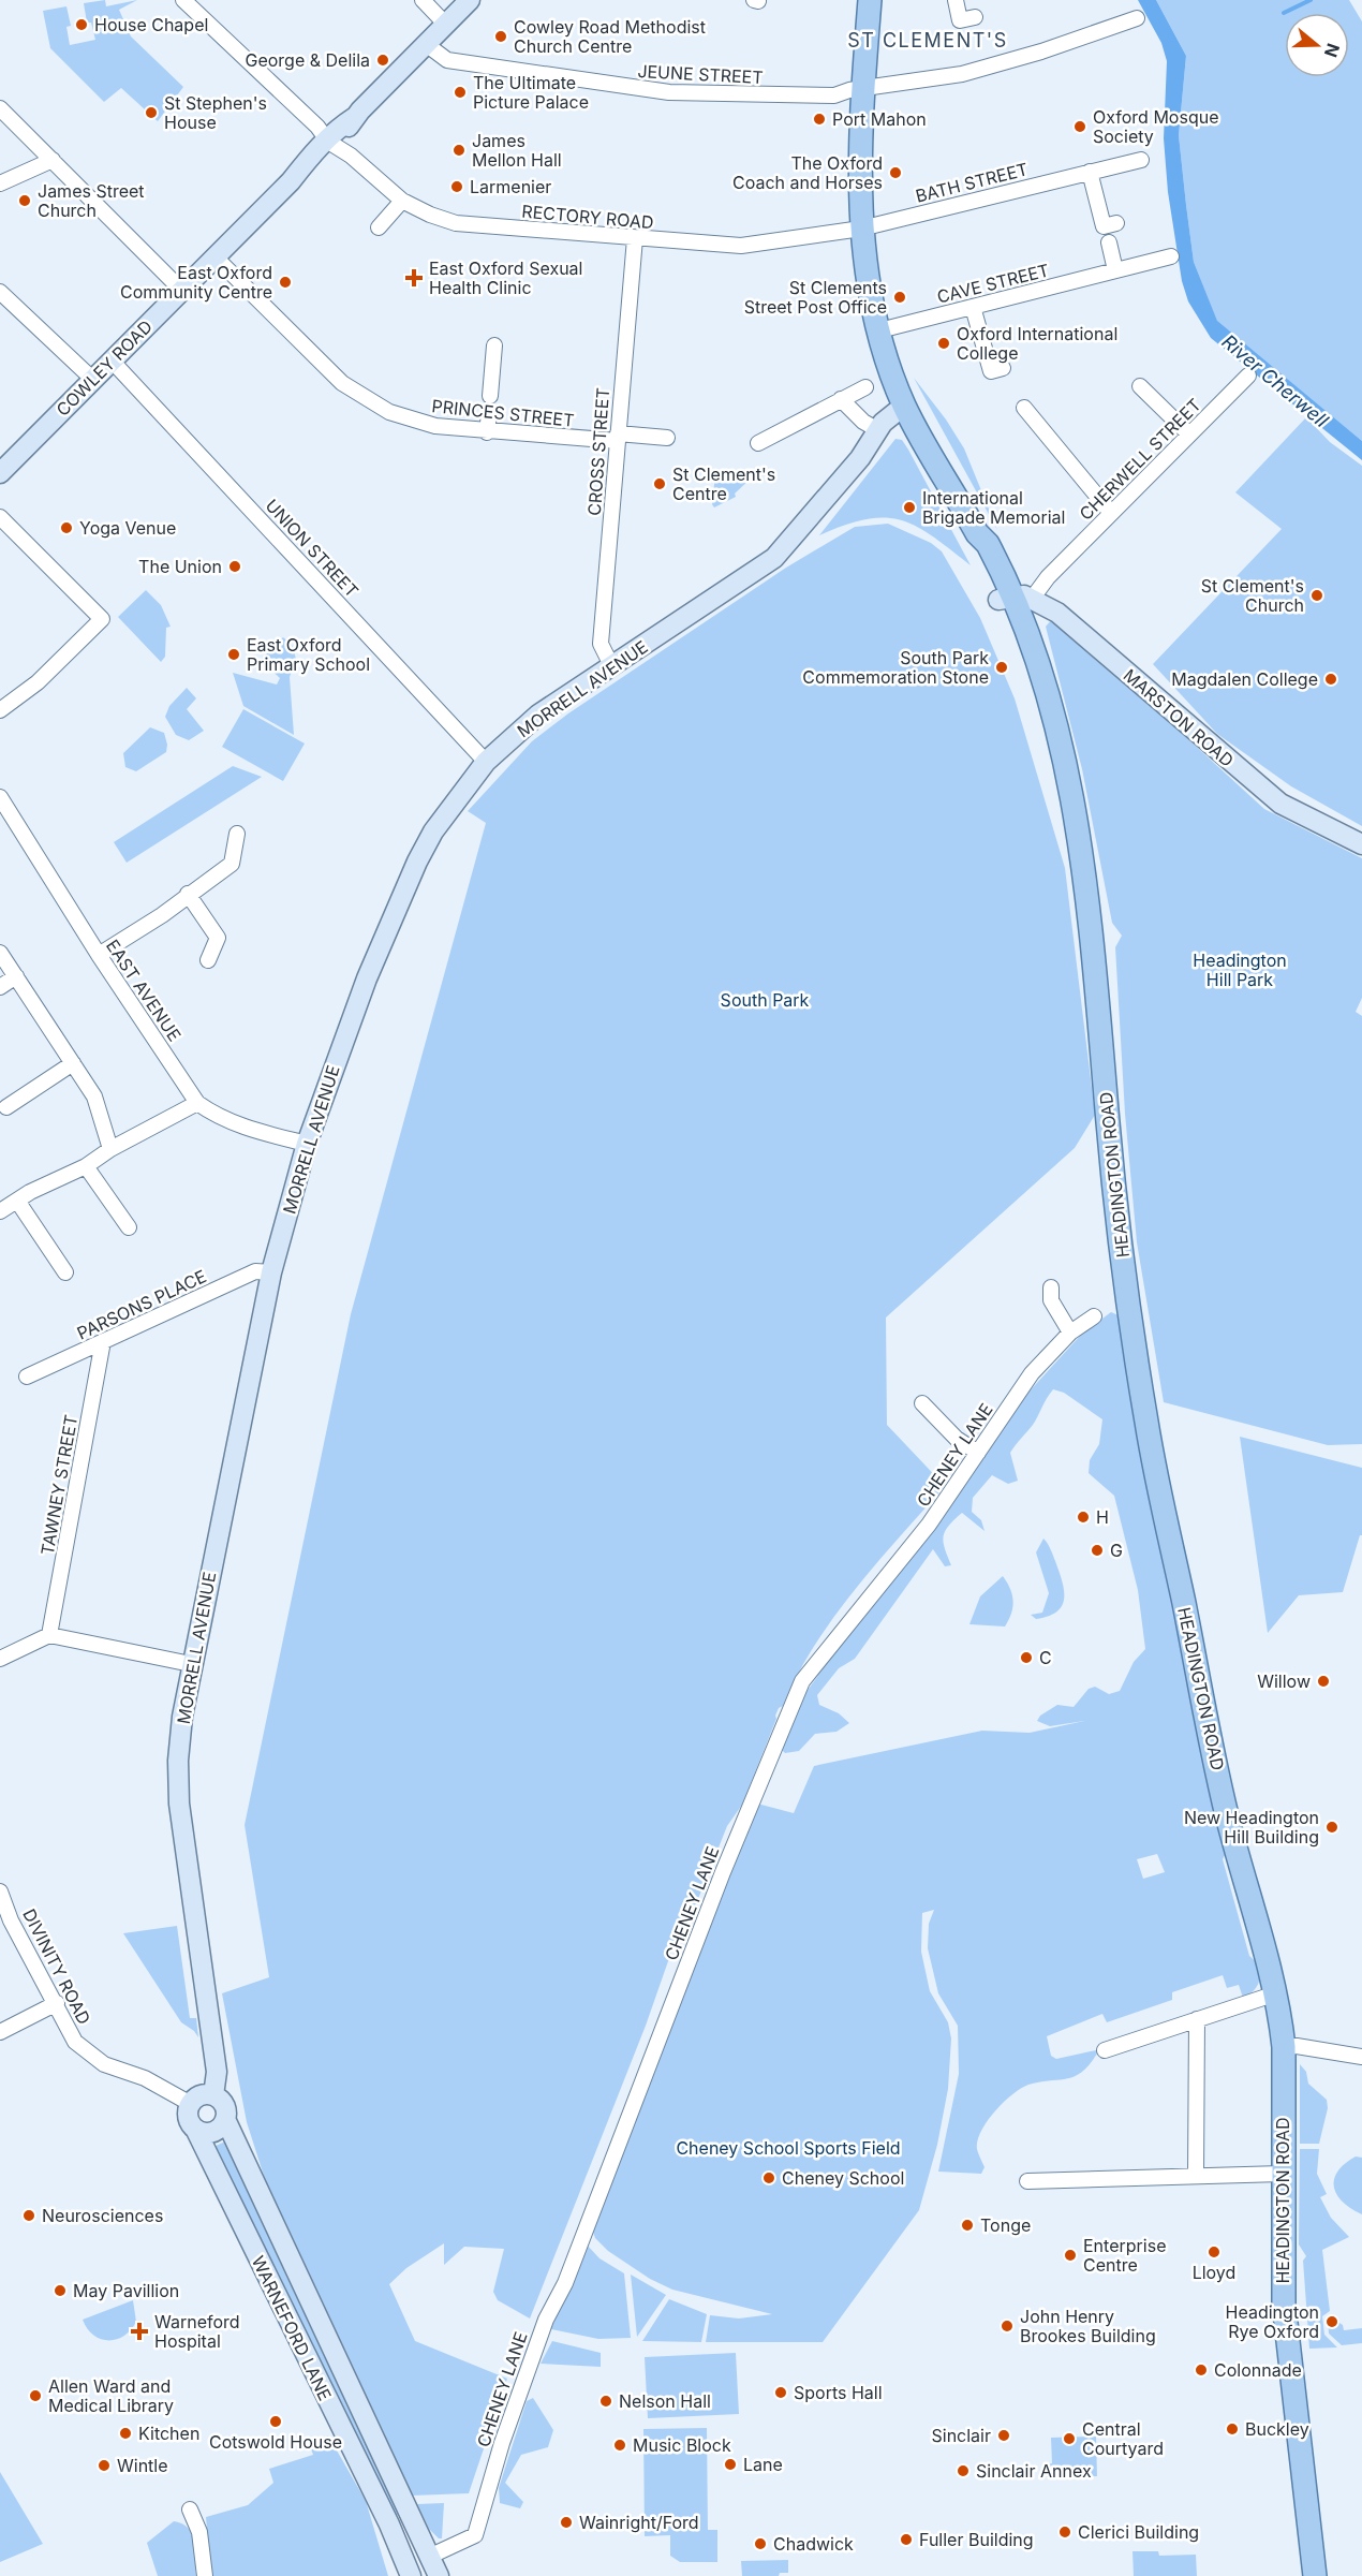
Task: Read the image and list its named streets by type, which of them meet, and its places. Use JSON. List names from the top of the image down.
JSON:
{
  "streets": {
    "main road": ["HEADINGTON ROAD"],
    "street": [
      "JEUNE STREET",
      "BATH STREET",
      "RECTORY ROAD",
      "CAVE STREET",
      "COWLEY ROAD",
      "PRINCES STREET",
      "CROSS STREET",
      "CHERWELL STREET",
      "UNION STREET",
      "MORRELL AVENUE",
      "MARSTON ROAD",
      "EAST AVENUE",
      "PARSONS PLACE",
      "CHENEY LANE",
      "TAWNEY STREET",
      "DIVINITY ROAD",
      "WARNEFORD LANE"
    ]
  },
  "crossings": [
    ["JEUNE STREET", "COWLEY ROAD"],
    ["JEUNE STREET", "HEADINGTON ROAD"],
    ["BATH STREET", "RECTORY ROAD"],
    ["BATH STREET", "HEADINGTON ROAD"],
    ["RECTORY ROAD", "COWLEY ROAD"],
    ["RECTORY ROAD", "CROSS STREET"],
    ["RECTORY ROAD", "HEADINGTON ROAD"],
    ["CAVE STREET", "HEADINGTON ROAD"],
    ["COWLEY ROAD", "PRINCES STREET"],
    ["COWLEY ROAD", "UNION STREET"],
    ["PRINCES STREET", "CROSS STREET"],
    ["CROSS STREET", "MORRELL AVENUE"],
    ["CHERWELL STREET", "MARSTON ROAD"],
    ["CHERWELL STREET", "HEADINGTON ROAD"],
    ["UNION STREET", "MORRELL AVENUE"],
    ["MORRELL AVENUE", "EAST AVENUE"],
    ["MORRELL AVENUE", "HEADINGTON ROAD"],
    ["MORRELL AVENUE", "PARSONS PLACE"],
    ["MORRELL AVENUE", "DIVINITY ROAD"],
    ["MORRELL AVENUE", "WARNEFORD LANE"],
    ["MARSTON ROAD", "HEADINGTON ROAD"],
    ["PARSONS PLACE", "TAWNEY STREET"],
    ["CHENEY LANE", "WARNEFORD LANE"],
    ["DIVINITY ROAD", "WARNEFORD LANE"]
  ],
  "districts": ["ST CLEMENT'S"],
  "water": ["River Cherwell"],
  "parks": ["Headington Hill Park", "South Park", "Cheney School Sports Field"],
  "places": {
    "other": [
      "House Chapel",
      "Cowley Road Methodist Church Centre",
      "George & Delila",
      "The Ultimate Picture Palace",
      "St Stephen's House",
      "Port Mahon",
      "Oxford Mosque Society",
      "James Mellon Hall",
      "The Oxford Coach and Horses",
      "Larmenier",
      "James Street Church",
      "East Oxford Community Centre",
      "St Clements Street Post Office",
      "Oxford International College",
      "St Clement's Centre",
      "International Brigade Memorial",
      "Yoga Venue",
      "The Union",
      "St Clement's Church",
      "East Oxford Primary School",
      "South Park Commemoration Stone",
      "Magdalen College",
      "H",
      "G",
      "C",
      "Willow",
      "New Headington Hill Building",
      "Cheney School",
      "Neurosciences",
      "Tonge",
      "Lloyd",
      "Enterprise Centre",
      "May Pavillion",
      "Headington Rye Oxford",
      "John Henry Brookes Building",
      "Colonnade",
      "Sports Hall",
      "Allen Ward and Medical Library",
      "Nelson Hall",
      "Cotswold House",
      "Buckley",
      "Kitchen",
      "Sinclair",
      "Central Courtyard",
      "Music Block",
      "Lane",
      "Wintle",
      "Sinclair Annex",
      "Wainright/Ford",
      "Clerici Building",
      "Fuller Building",
      "Chadwick"
    ],
    "health": ["East Oxford Sexual Health Clinic", "Warneford Hospital"]
  },
  "north": "right"
}
